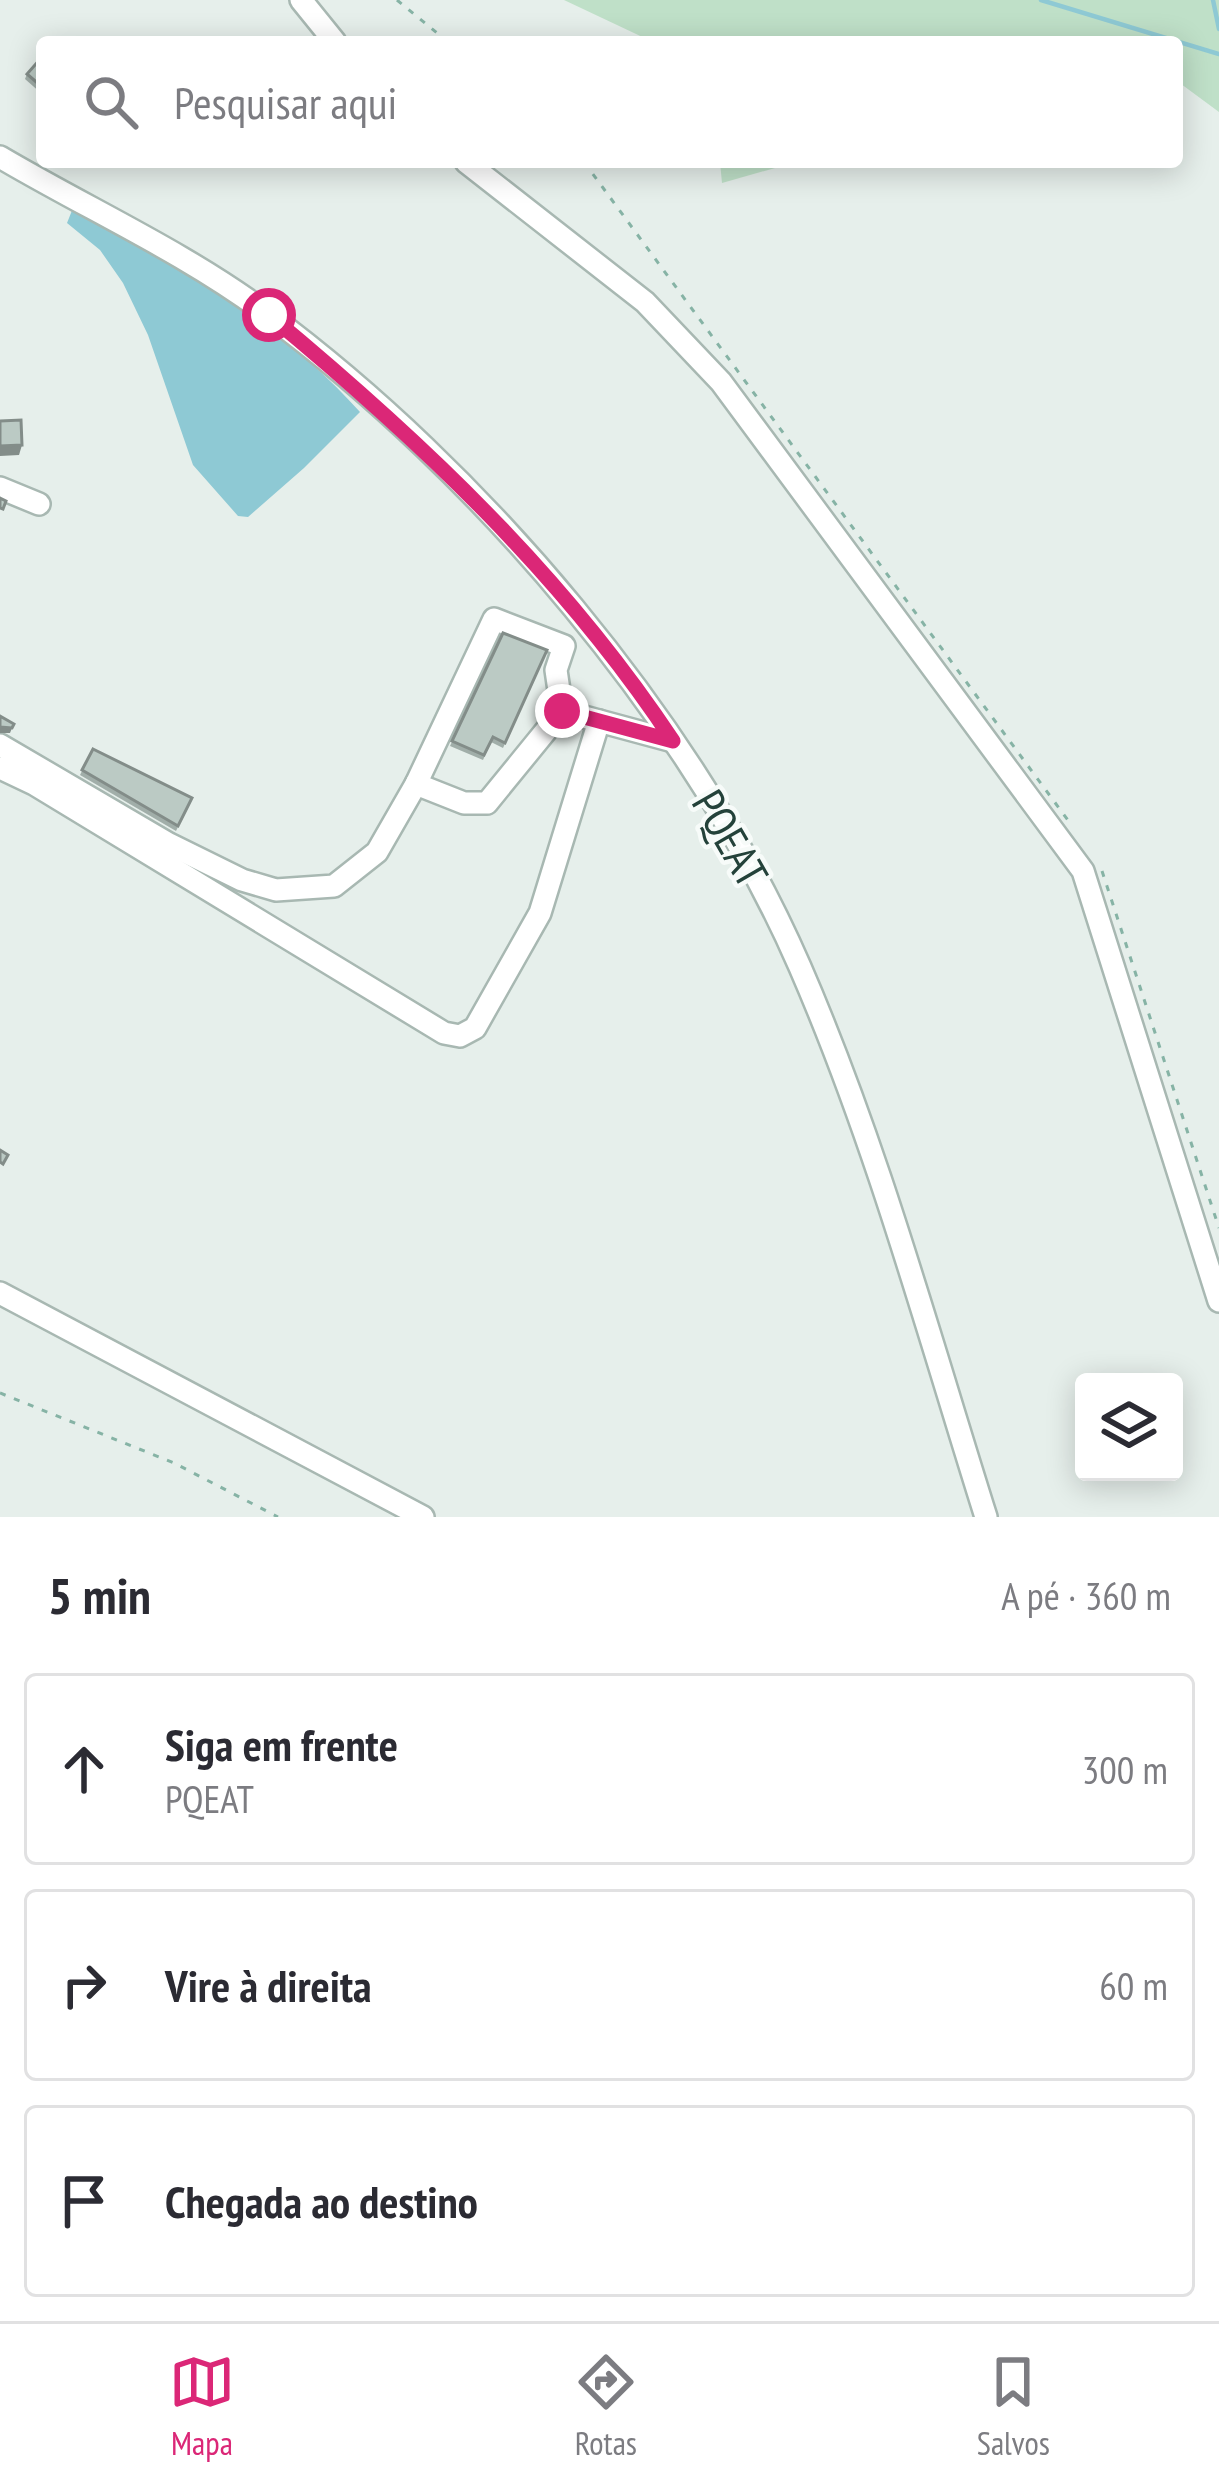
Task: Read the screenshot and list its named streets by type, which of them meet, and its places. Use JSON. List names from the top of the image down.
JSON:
{
  "streets": {
    "lane": ["PQEAT"]
  },
  "page": {
    "search": "Pesquisar aqui",
    "heading": ["5 min", "A pé · 360 m"],
    "list": [
      ["Siga em frente", "PQEAT", "300 m"],
      ["Vire à direita", "60 m"],
      "Chegada ao destino"
    ],
    "nav": ["Mapa", "Rotas", "Salvos"]
  }
}
